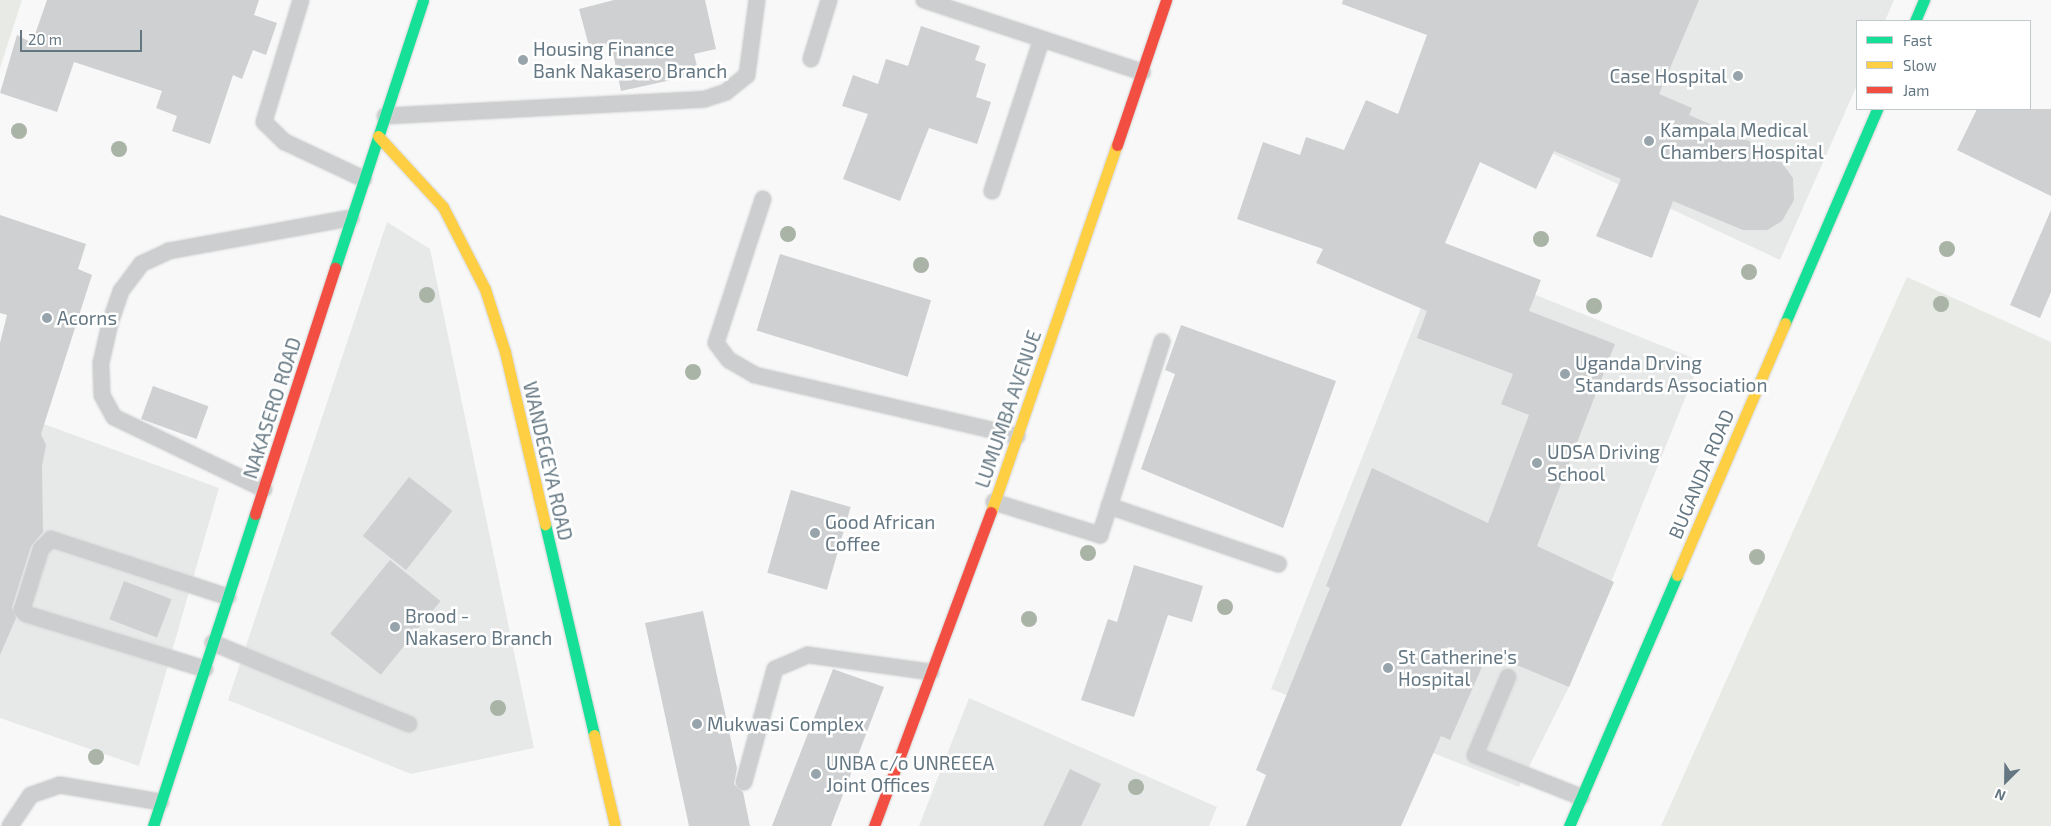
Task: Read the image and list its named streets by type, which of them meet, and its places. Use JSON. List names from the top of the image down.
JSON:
{
  "streets": {
    "main road": [
      "NAKASERO ROAD",
      "LUMUMBA AVENUE",
      "WANDEGEYA ROAD",
      "BUGANDA ROAD"
    ]
  },
  "crossings": [
    ["NAKASERO ROAD", "WANDEGEYA ROAD"]
  ],
  "places": [
    "Housing Finance Bank Nakasero Branch",
    "Case Hospital",
    "Kampala Medical Chambers Hospital",
    "Acorns",
    "Uganda Drving Standards Association",
    "UDSA Driving School",
    "Good African Coffee",
    "Brood - Nakasero Branch",
    "St Catherine's Hospital",
    "Mukwasi Complex",
    "UNBA c/o UNREEEA Joint Offices"
  ],
  "legend": ["Fast", "Slow", "Jam"],
  "scale_bar": "20 m",
  "north": "bottom left"
}
